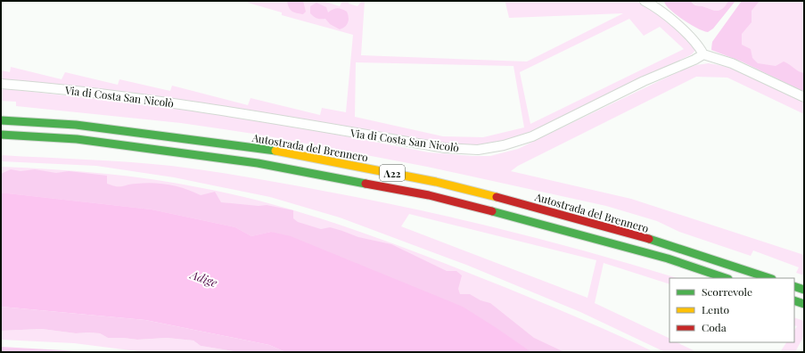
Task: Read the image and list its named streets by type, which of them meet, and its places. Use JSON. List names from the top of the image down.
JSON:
{
  "streets": {
    "highway": ["Autostrada del Brennero", "A22"],
    "street": ["Via di Costa San Nicolò"]
  },
  "water": ["Adige"],
  "legend": ["Scorrevole", "Lento", "Coda"]
}
